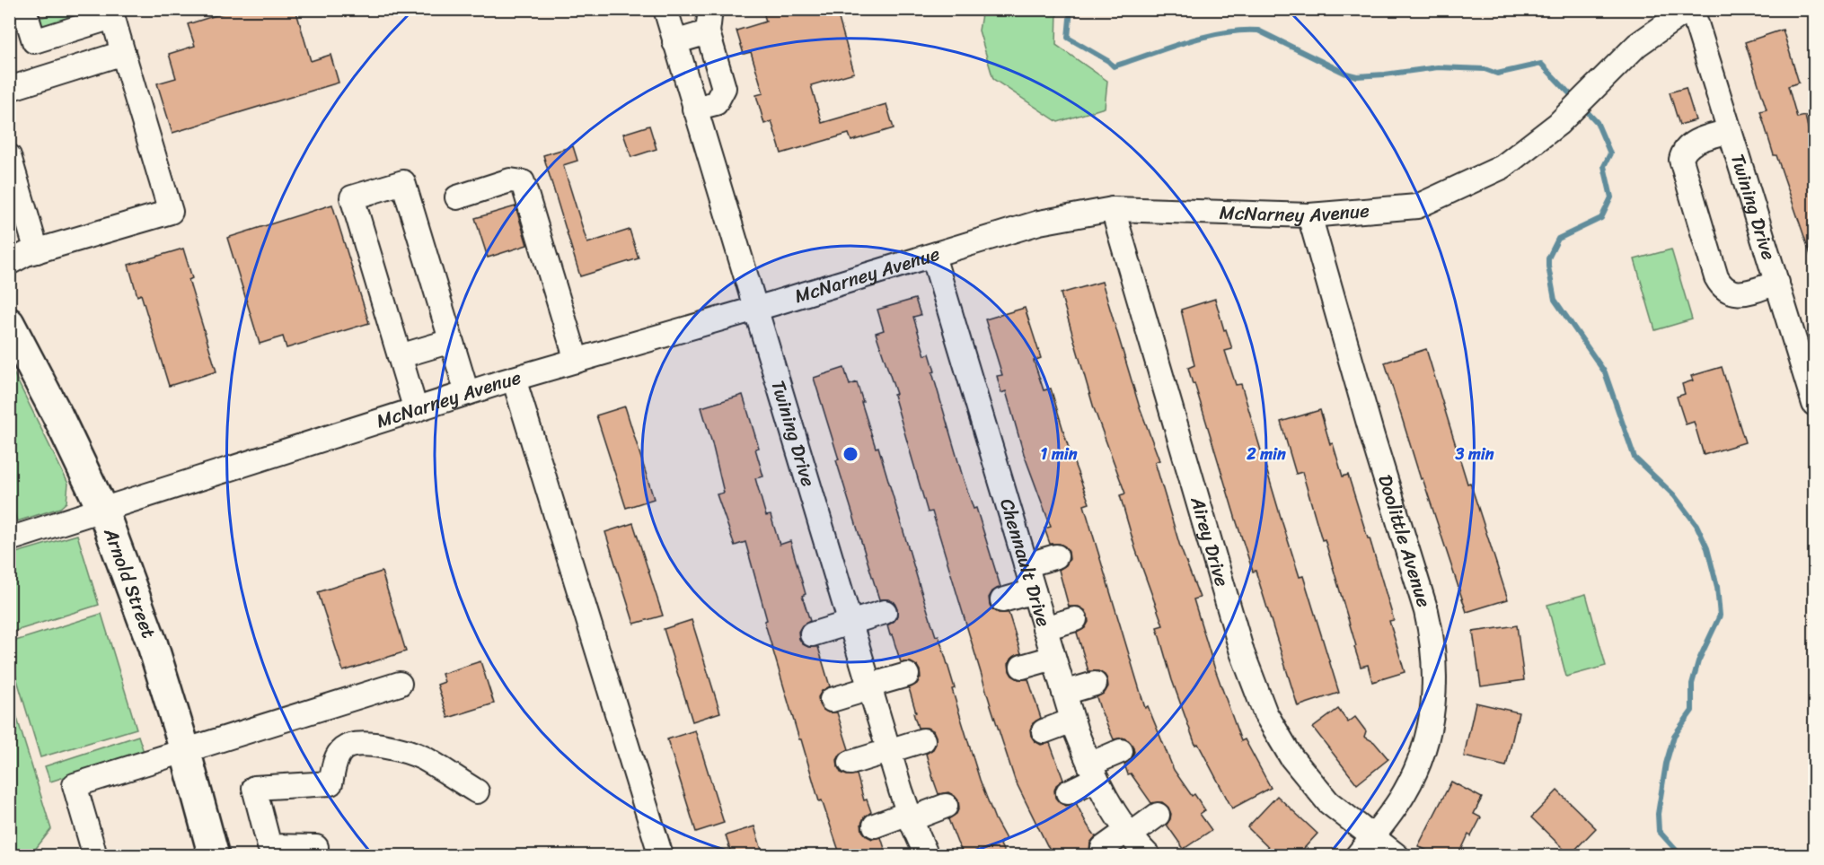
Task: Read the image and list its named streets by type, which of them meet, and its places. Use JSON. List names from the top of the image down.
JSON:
{
  "streets": {
    "main road": ["Arnold Street"],
    "street": [
      "Twining Drive",
      "McNarney Avenue",
      "Airey Drive",
      "Doolittle Avenue",
      "Chennault Drive"
    ]
  },
  "crossings": [
    ["Twining Drive", "McNarney Avenue"],
    ["McNarney Avenue", "Airey Drive"],
    ["McNarney Avenue", "Doolittle Avenue"],
    ["McNarney Avenue", "Chennault Drive"],
    ["McNarney Avenue", "Arnold Street"],
    ["Airey Drive", "Doolittle Avenue"]
  ],
  "rings": ["1 min", "2 min", "3 min"]
}
